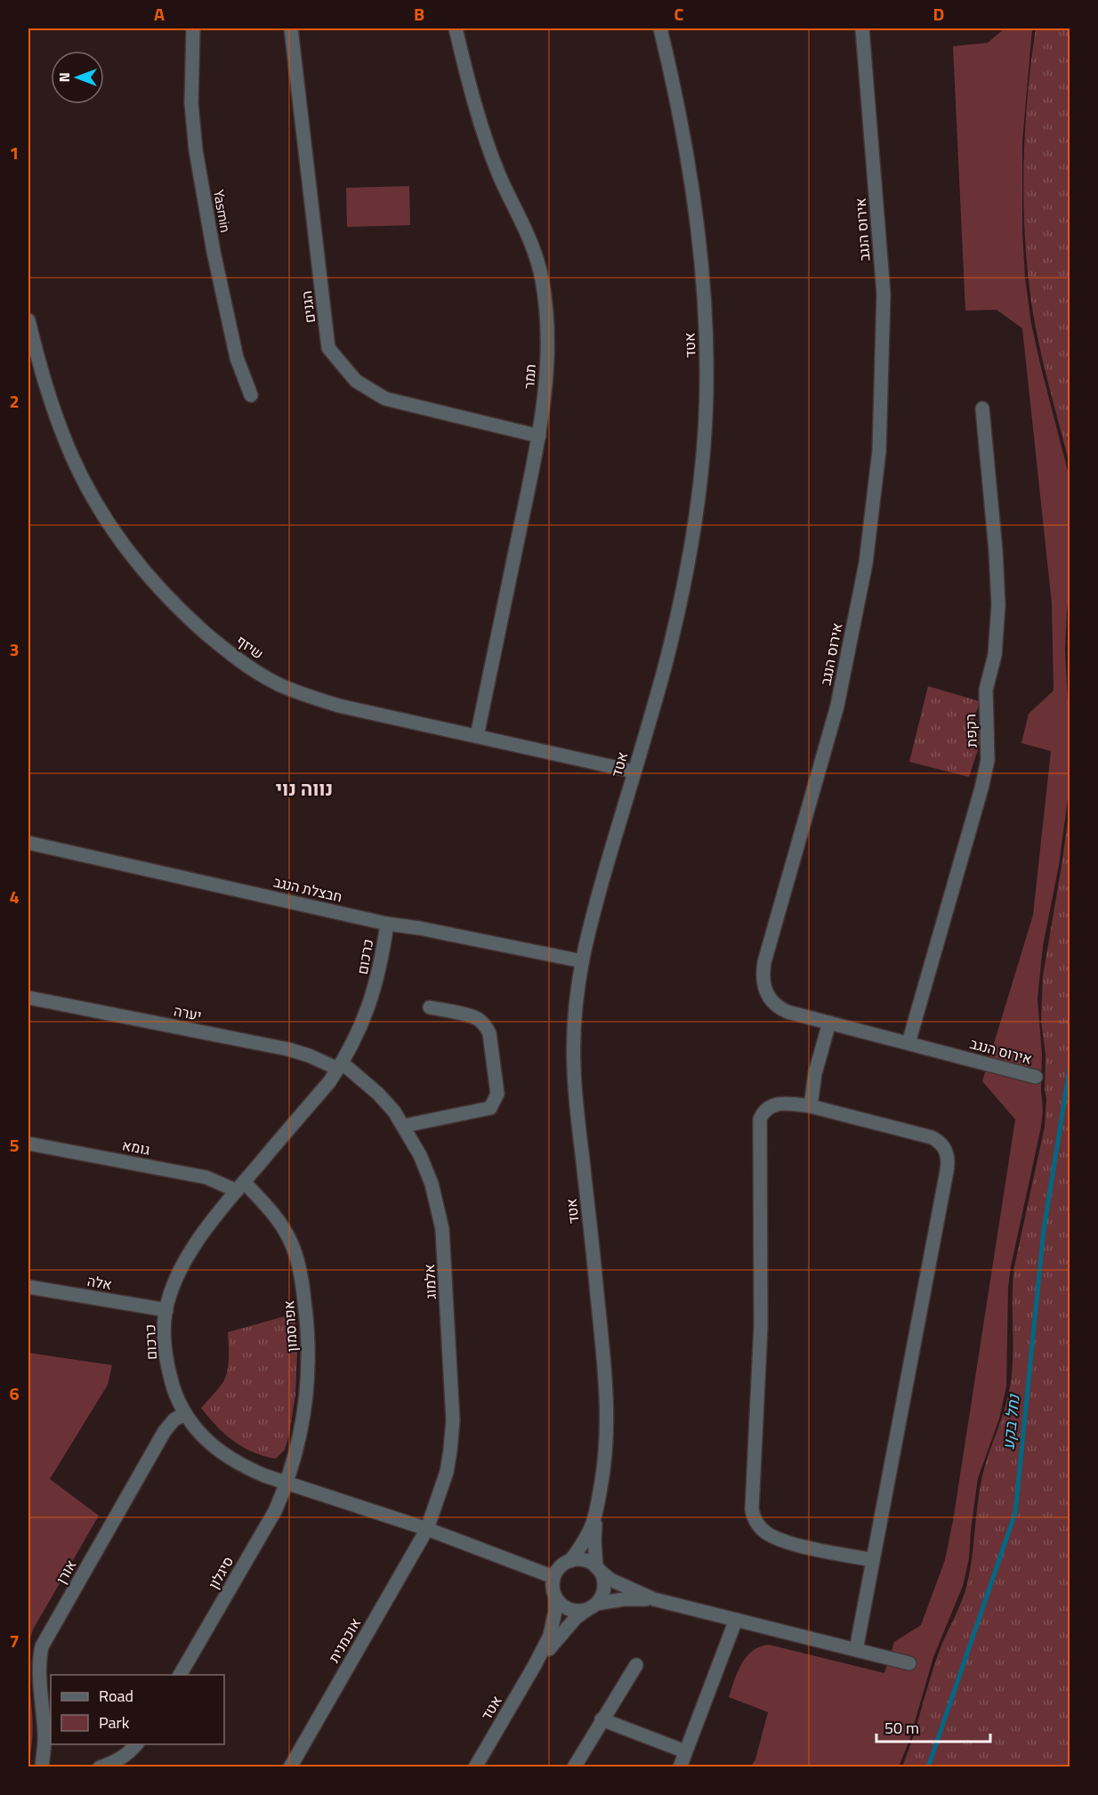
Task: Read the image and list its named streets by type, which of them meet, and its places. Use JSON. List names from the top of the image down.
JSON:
{
  "streets": {
    "street": [
      "Yasmin",
      "אירוס הנגב",
      "הגנים",
      "אטד",
      "תמר",
      "שיזף",
      "רקפת",
      "חבצלת הנגב",
      "כרכום",
      "יערה",
      "גומא",
      "אלמוג",
      "אלה",
      "אפרסמון",
      "אורן",
      "סיגלון",
      "אוכמנית"
    ]
  },
  "crossings": [
    ["אירוס הנגב", "רקפת"],
    ["הגנים", "תמר"],
    ["אטד", "שיזף"],
    ["אטד", "חבצלת הנגב"],
    ["אטד", "כרכום"],
    ["תמר", "שיזף"],
    ["חבצלת הנגב", "כרכום"],
    ["כרכום", "יערה"],
    ["כרכום", "גומא"],
    ["כרכום", "אלמוג"],
    ["כרכום", "אלה"],
    ["כרכום", "אפרסמון"],
    ["כרכום", "אורן"],
    ["כרכום", "סיגלון"],
    ["כרכום", "אוכמנית"],
    ["יערה", "אלמוג"],
    ["גומא", "אפרסמון"],
    ["אלמוג", "אוכמנית"],
    ["אפרסמון", "סיגלון"]
  ],
  "districts": ["נווה נוי"],
  "water": ["נחל בקע"],
  "legend": ["Road", "Park"],
  "scale_bar": "50 m",
  "north": "left",
  "grid": {
    "columns": [
      "A",
      "B",
      "C",
      "D"
    ],
    "rows": [
      "1",
      "2",
      "3",
      "4",
      "5",
      "6",
      "7"
    ]
  }
}
